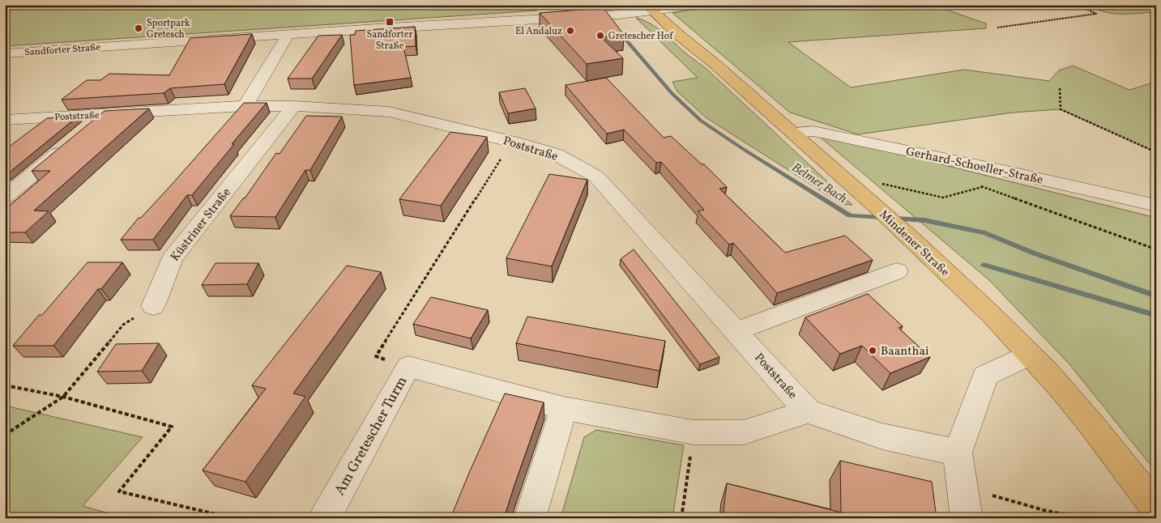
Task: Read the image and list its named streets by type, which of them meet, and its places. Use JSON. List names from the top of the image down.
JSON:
{
  "streets": {
    "main road": ["Mindener Straße"],
    "street": [
      "Sandforter Straße",
      "Poststraße",
      "Gerhard-Schoeller-Straße",
      "Küstriner Straße",
      "Am Gretescher Turm"
    ]
  },
  "crossings": [
    ["Sandforter Straße", "Mindener Straße"],
    ["Poststraße", "Küstriner Straße"],
    ["Poststraße", "Am Gretescher Turm"],
    ["Gerhard-Schoeller-Straße", "Mindener Straße"]
  ],
  "water": ["Belmer Bach"],
  "places": {
    "transit": ["Sandforter Straße"],
    "other": [
      "Sportpark Gretesch",
      "El Andaluz",
      "Gretescher Hof",
      "Baanthai"
    ]
  }
}
